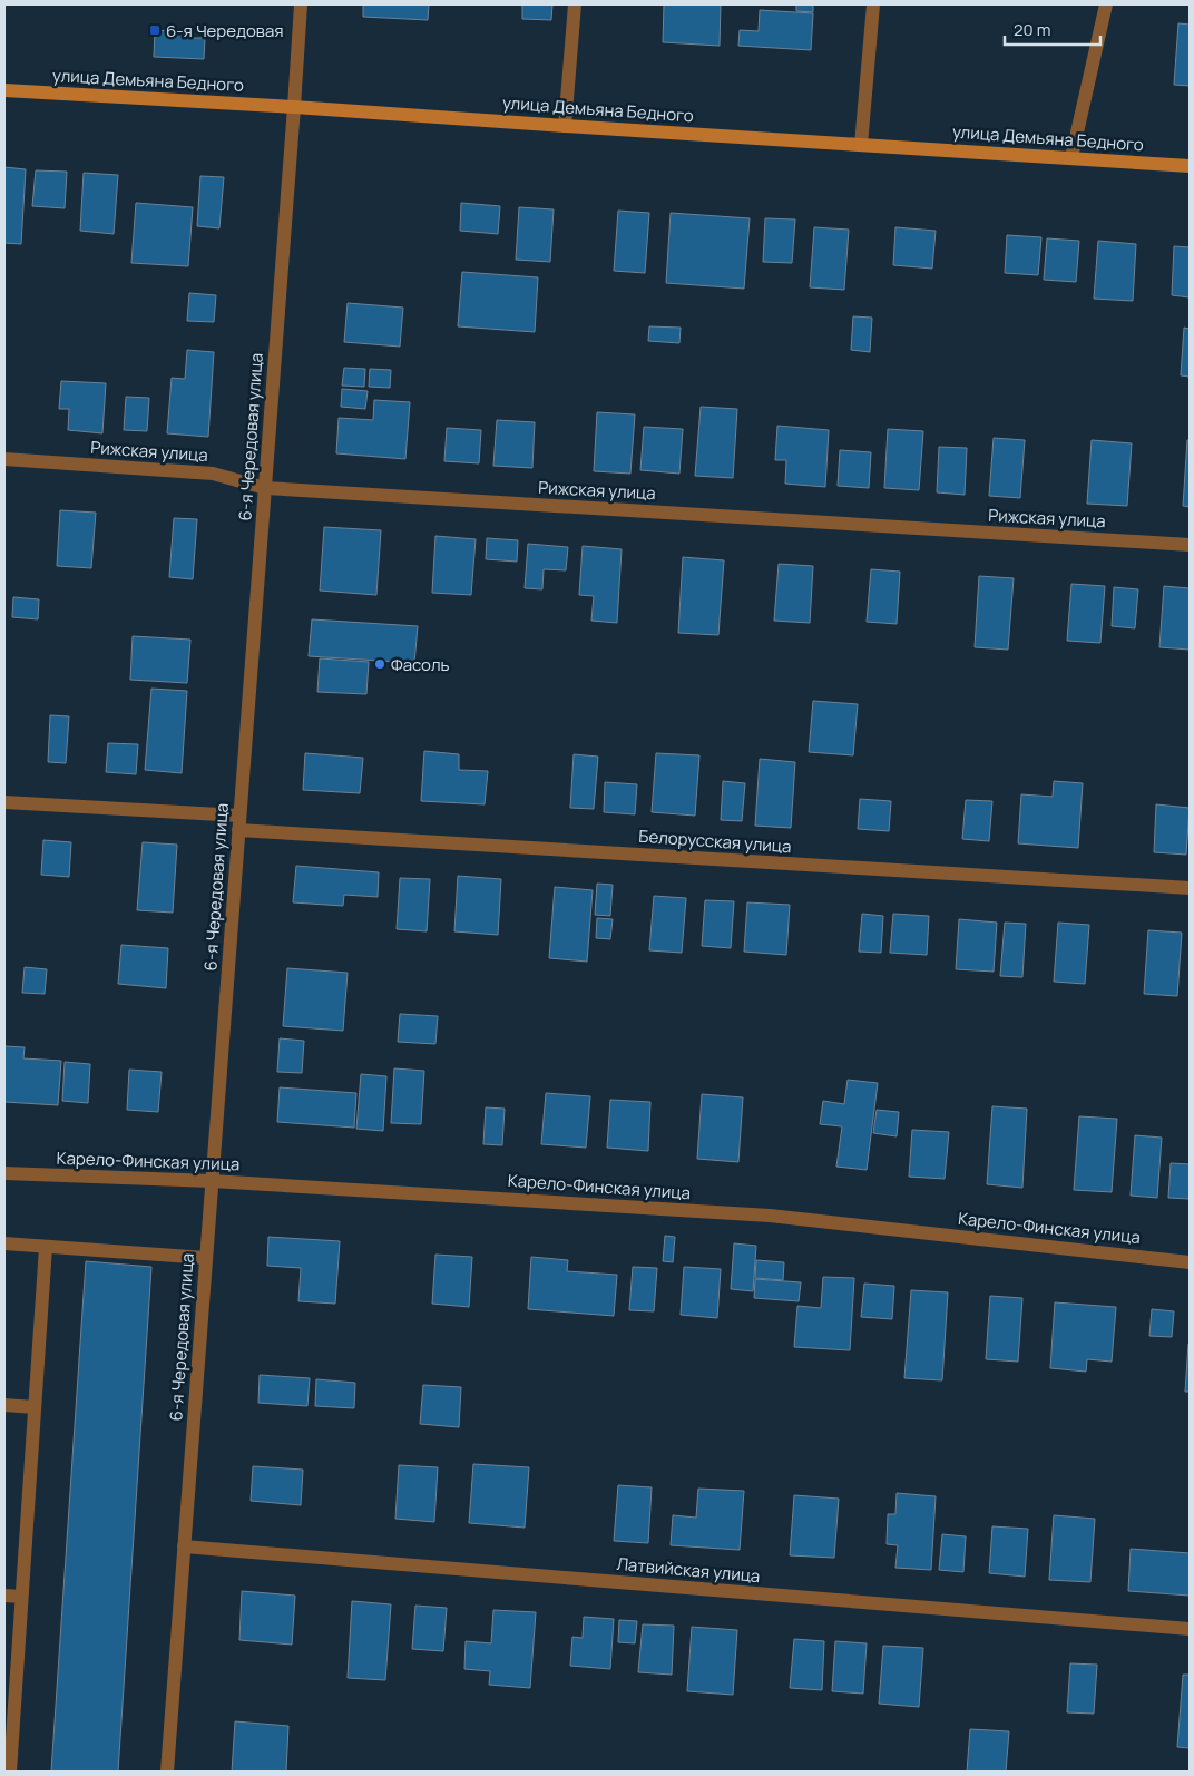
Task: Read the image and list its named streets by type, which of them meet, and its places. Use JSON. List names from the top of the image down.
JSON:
{
  "streets": {
    "main road": ["улица Демьяна Бедного"],
    "street": [
      "6-я Чередовая улица",
      "Рижская улица",
      "Белорусская улица",
      "Карело-Финская улица",
      "Латвийская улица"
    ]
  },
  "crossings": [
    ["улица Демьяна Бедного", "6-я Чередовая улица"],
    ["6-я Чередовая улица", "Рижская улица"],
    ["6-я Чередовая улица", "Белорусская улица"],
    ["6-я Чередовая улица", "Карело-Финская улица"],
    ["6-я Чередовая улица", "Латвийская улица"]
  ],
  "places": {
    "transit": ["6-я Чередовая"],
    "other": ["Фасоль"]
  },
  "scale_bar": "20 m"
}
